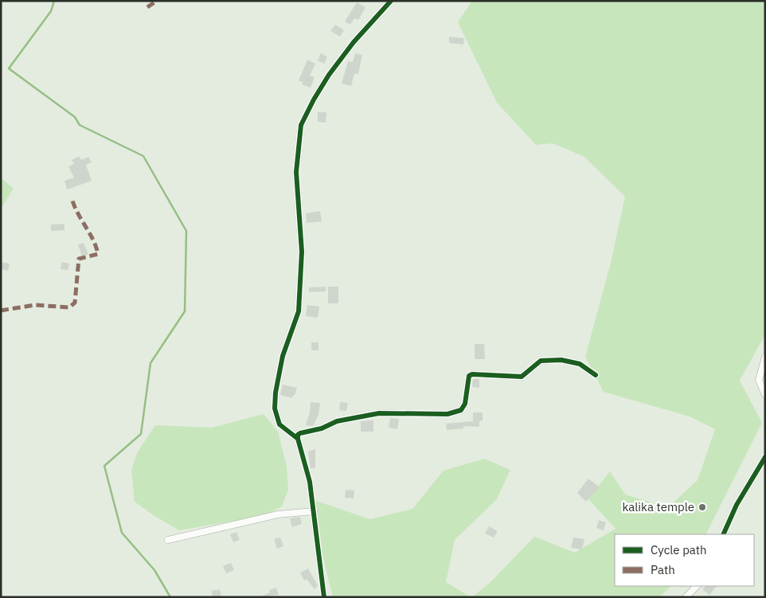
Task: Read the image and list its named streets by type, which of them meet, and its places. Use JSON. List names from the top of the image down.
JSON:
{
  "places": ["kalika temple"],
  "legend": ["Cycle path", "Path"]
}
